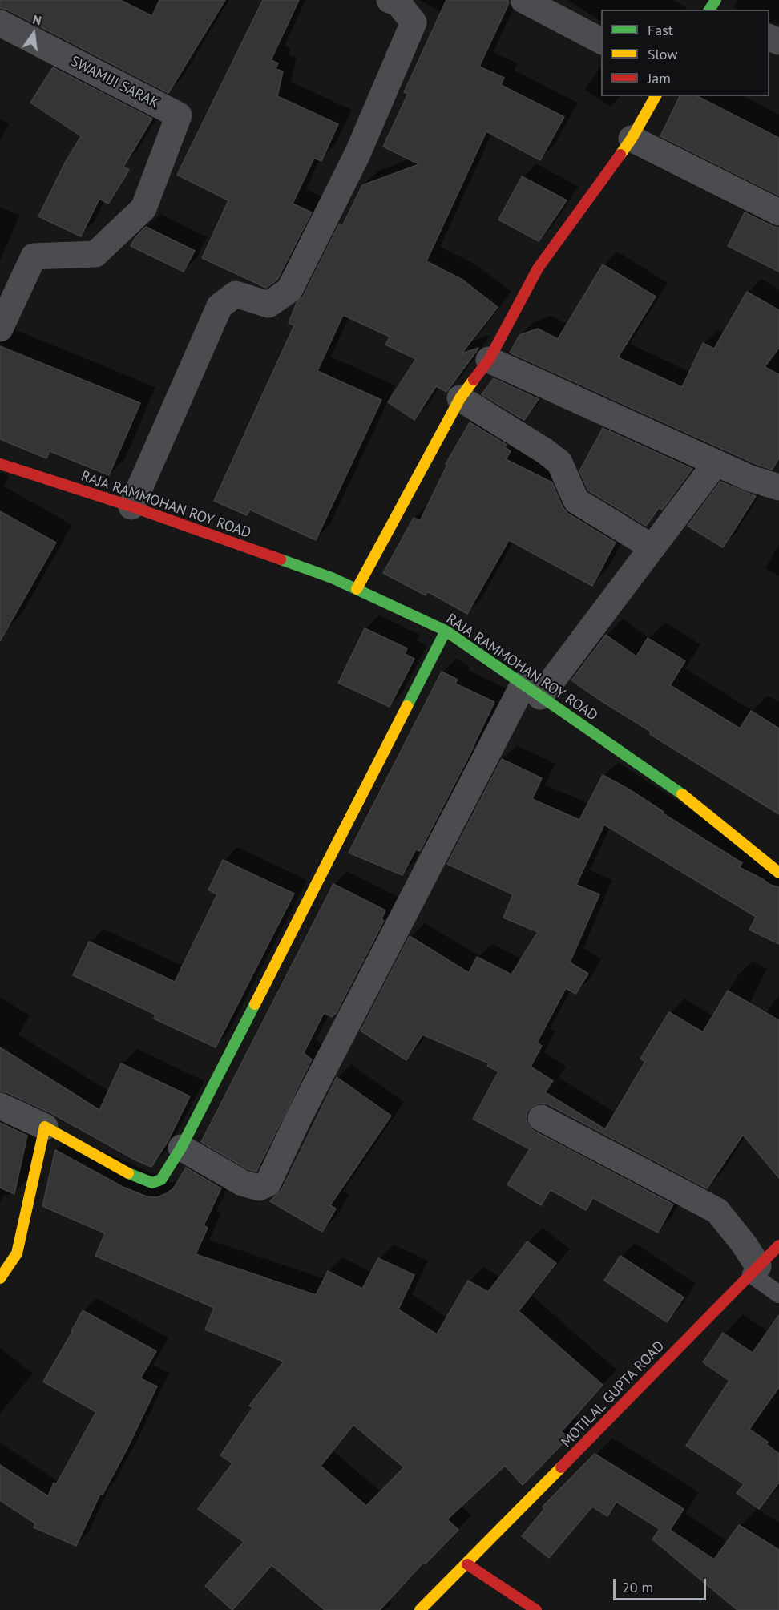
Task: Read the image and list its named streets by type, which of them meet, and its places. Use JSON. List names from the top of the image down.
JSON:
{
  "streets": {
    "street": ["SWAMIJI SARAK", "RAJA RAMMOHAN ROY ROAD", "MOTILAL GUPTA ROAD"]
  },
  "legend": ["Fast", "Slow", "Jam"],
  "scale_bar": "20 m",
  "north": "top"
}
